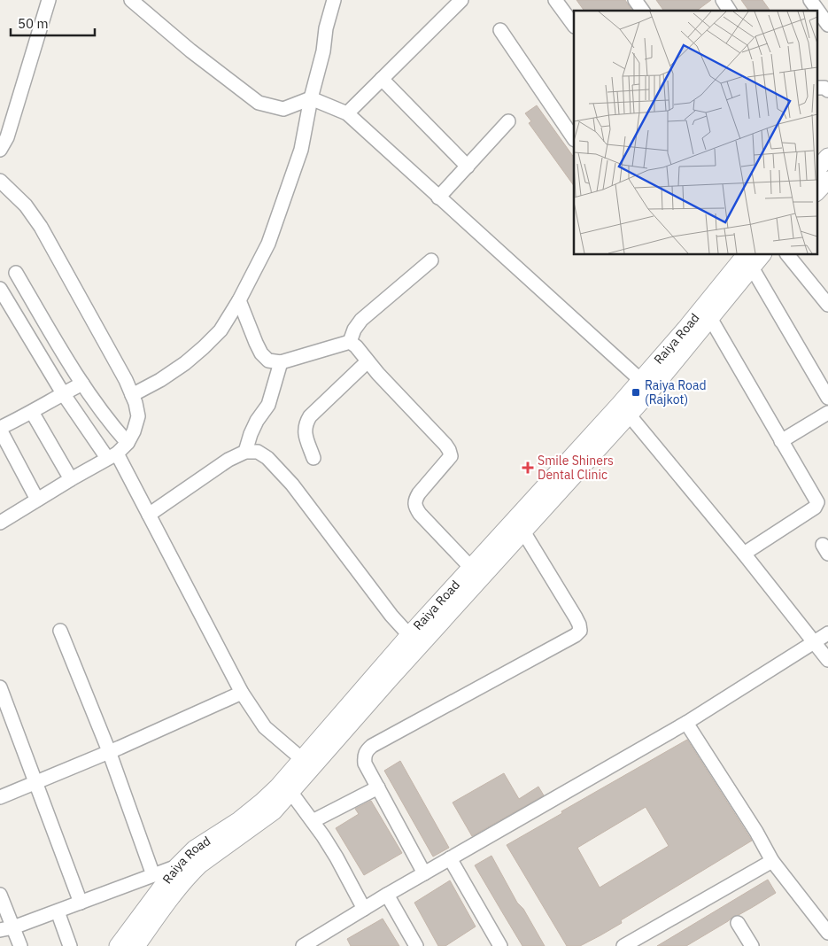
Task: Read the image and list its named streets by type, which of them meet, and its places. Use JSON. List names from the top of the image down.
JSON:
{
  "streets": {
    "street": ["Raiya Road"]
  },
  "places": {
    "transit": ["Raiya Road (Rajkot)"],
    "health": ["Smile Shiners Dental Clinic"]
  },
  "scale_bar": "50 m"
}
